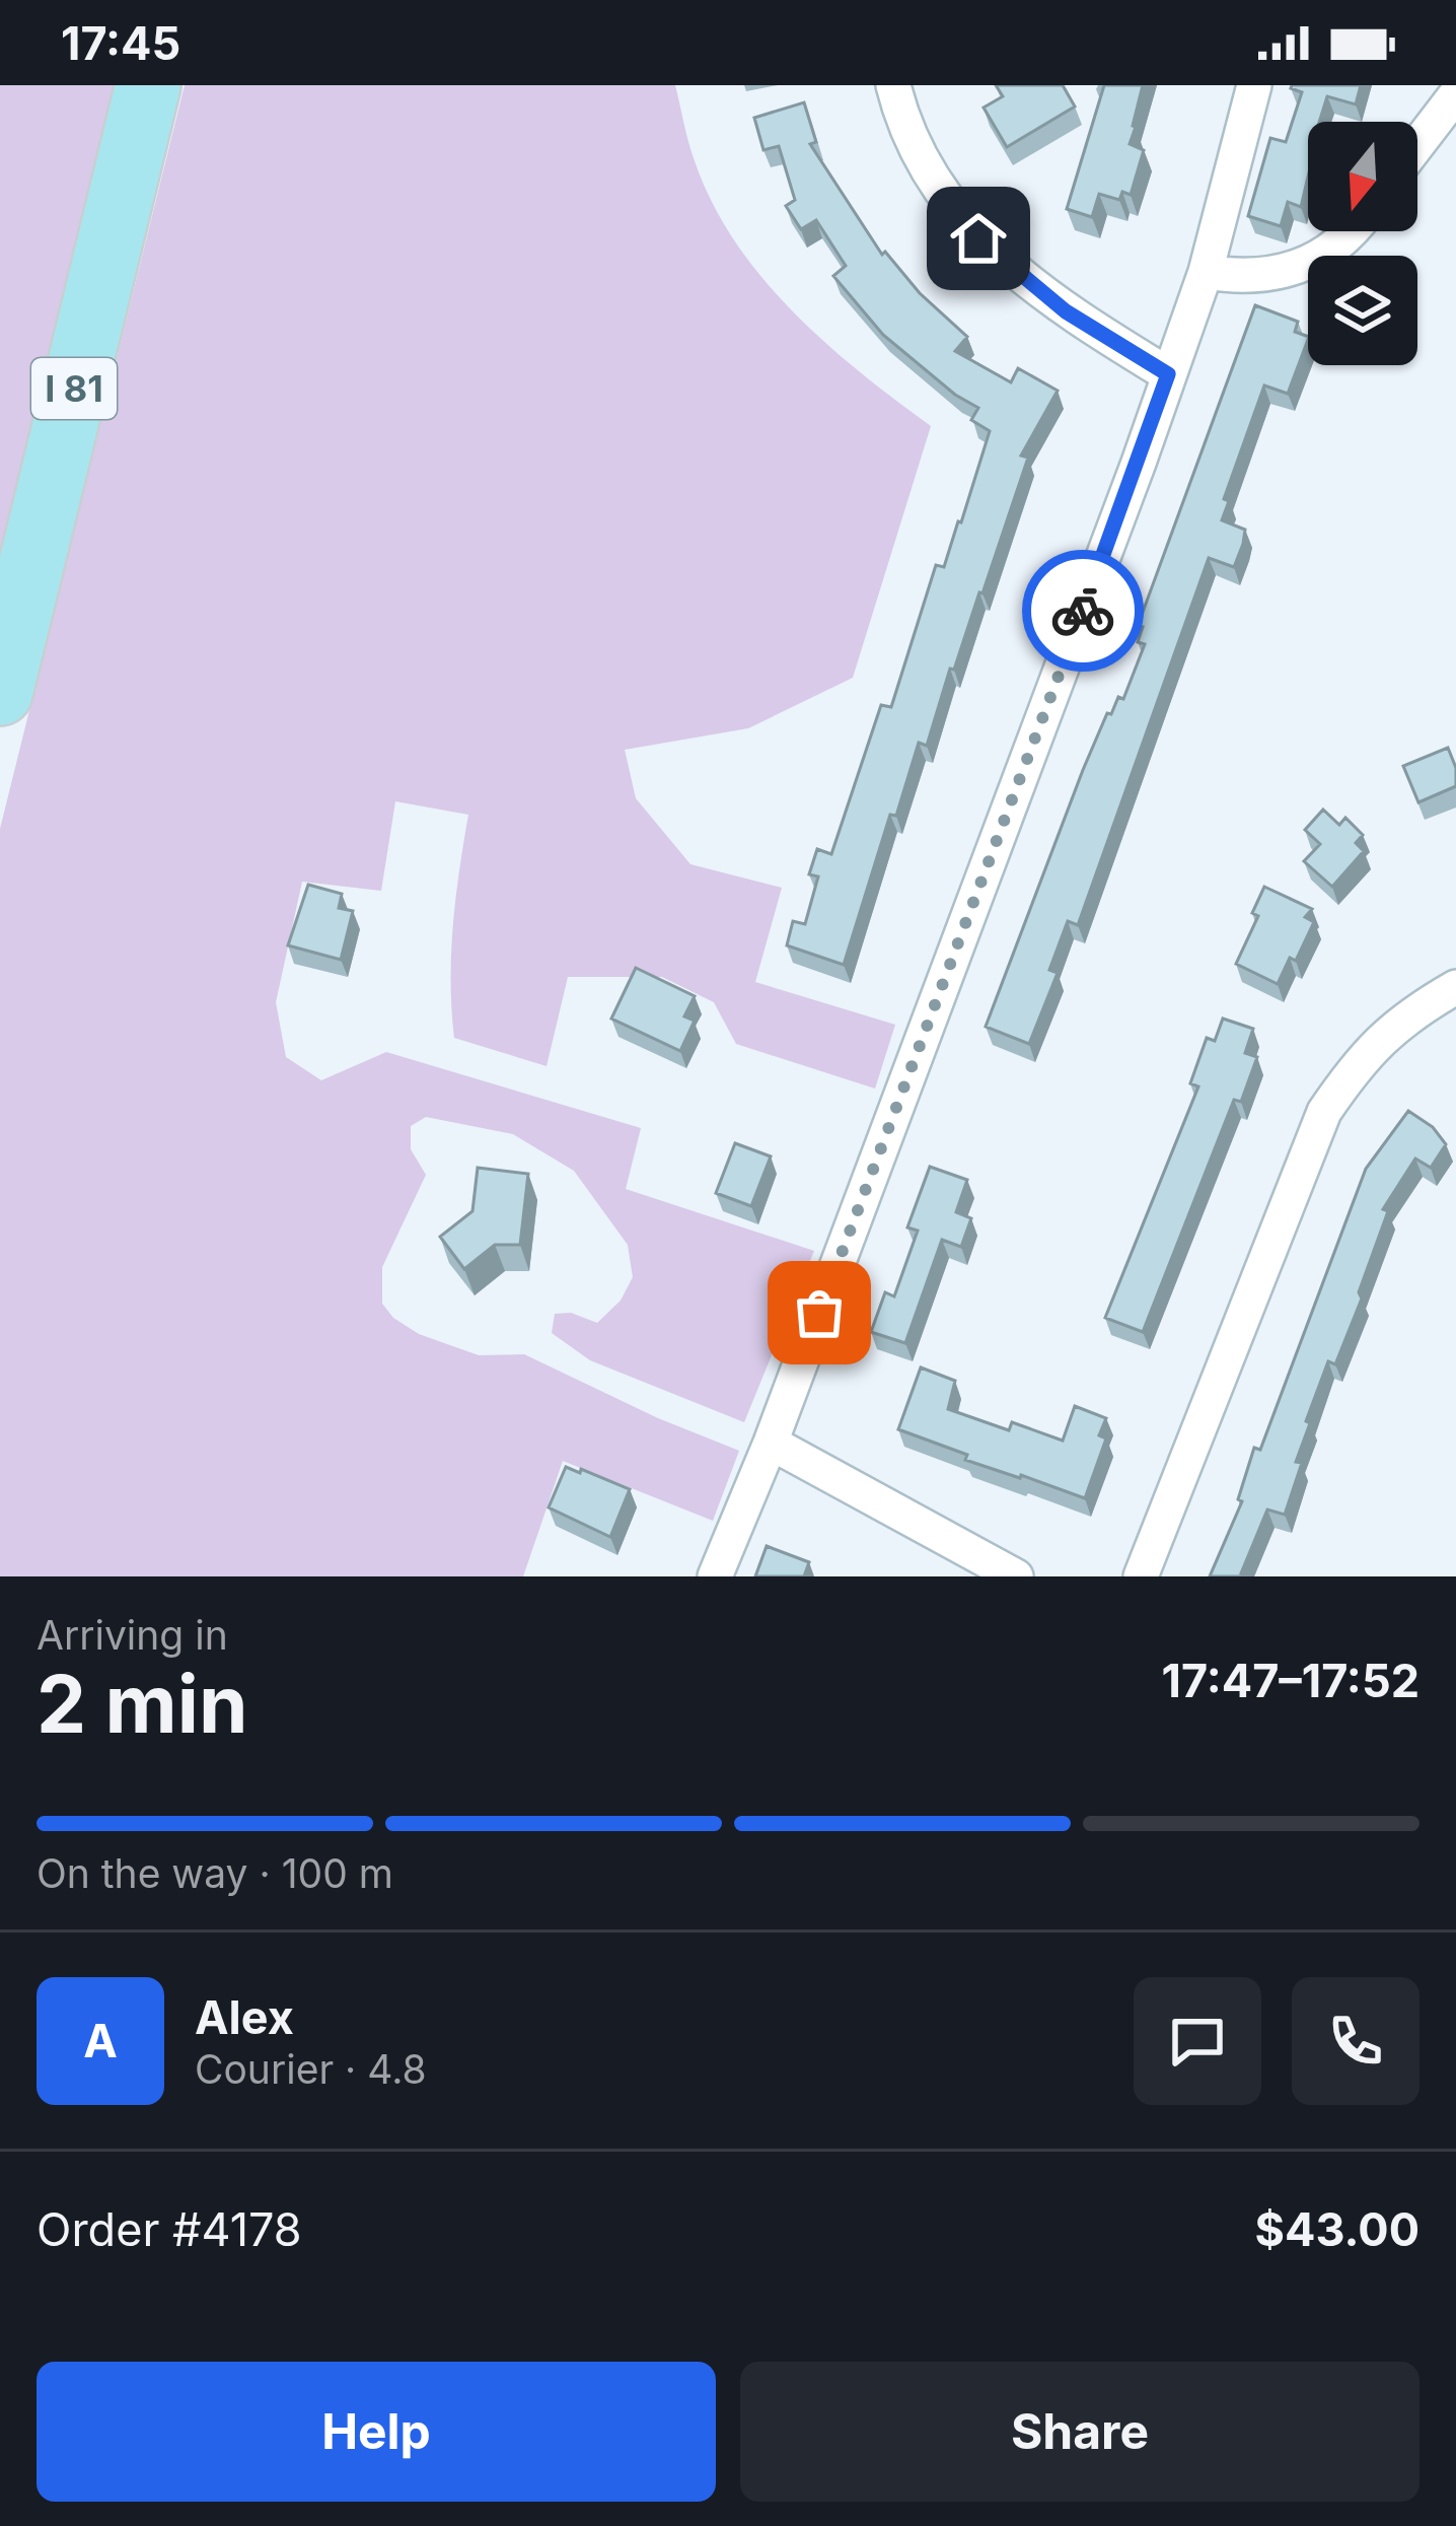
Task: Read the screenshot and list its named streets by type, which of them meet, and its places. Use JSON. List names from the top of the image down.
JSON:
{
  "streets": {
    "highway": ["I 81"]
  },
  "north": "bottom",
  "page": {
    "status": "17:45",
    "heading": ["2 min", "Arriving in", "17:47–17:52"],
    "panel": [
      "Alex",
      "Courier · 4.8",
      "Order #4178",
      "$43.00"
    ],
    "bar": "On the way · 100 m",
    "round": "A",
    "buttons": ["Help", "Share"]
  }
}
